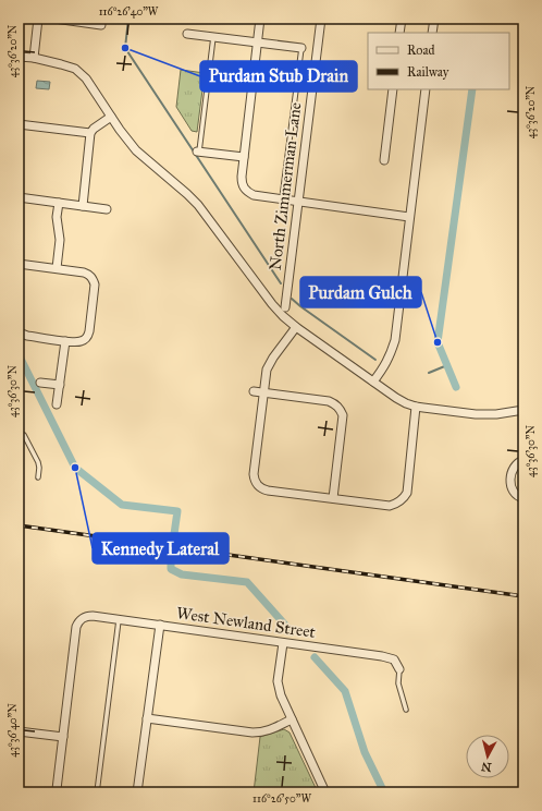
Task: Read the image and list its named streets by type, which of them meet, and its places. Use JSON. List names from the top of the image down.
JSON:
{
  "streets": {
    "street": ["North Zimmerman Lane", "West Newland Street"]
  },
  "places": ["Purdam Stub Drain", "Purdam Gulch", "Kennedy Lateral"],
  "legend": ["Road", "Railway"],
  "north": "bottom",
  "coordinates": [
    "116°26'40\"W",
    "43°36'20\"N",
    "43°36'30\"N",
    "43°36'40\"N",
    "116°26'50\"W"
  ]
}
